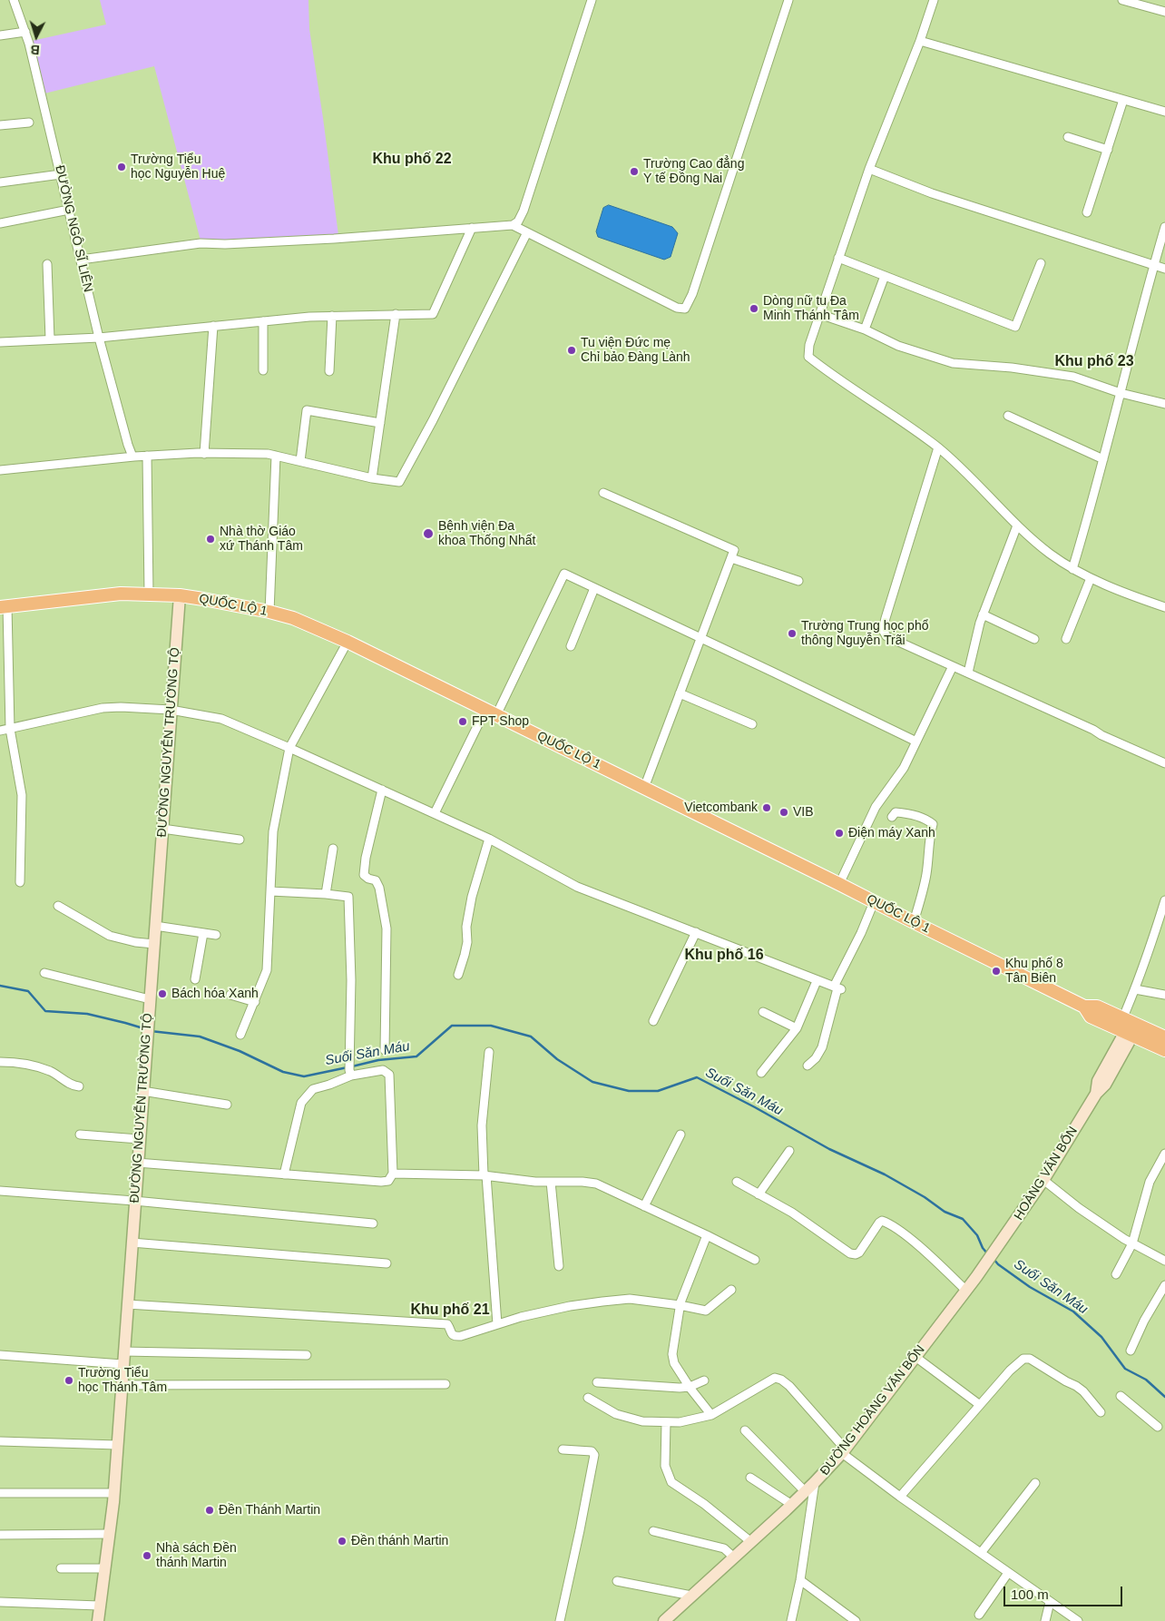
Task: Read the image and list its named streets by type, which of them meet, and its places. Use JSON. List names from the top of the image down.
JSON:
{
  "streets": {
    "highway": ["QUỐC LỘ 1"],
    "main road": ["ĐƯỜNG NGUYỄN TRƯỜNG TỘ", "HOÀNG VĂN BỔN", "ĐƯỜNG HOÀNG VĂN BỔN"],
    "street": ["ĐƯỜNG NGÔ SĨ LIÊN"]
  },
  "crossings": [
    ["QUỐC LỘ 1", "ĐƯỜNG NGUYỄN TRƯỜNG TỘ"],
    ["QUỐC LỘ 1", "HOÀNG VĂN BỔN"],
    ["HOÀNG VĂN BỔN", "ĐƯỜNG HOÀNG VĂN BỔN"]
  ],
  "districts": [
    "Khu phố 22",
    "Khu phố 23",
    "Khu phố 16",
    "Khu phố 21"
  ],
  "water": ["Suối Săn Máu"],
  "places": [
    "Trường Tiểu học Nguyễn Huệ",
    "Trường Cao đẳng Y tế Đồng Nai",
    "Dòng nữ tu Đa Minh Thánh Tâm",
    "Tu viện Đức mẹ Chỉ bảo Đàng Lành",
    "Bệnh viện Đa khoa Thống Nhất",
    "Nhà thờ Giáo xứ Thánh Tâm",
    "Trường Trung học phổ thông Nguyễn Trãi",
    "FPT Shop",
    "Vietcombank",
    "VIB",
    "Điện máy Xanh",
    "Khu phố 8 Tân Biên",
    "Bách hóa Xanh",
    "Trường Tiểu học Thánh Tâm",
    "Đền Thánh Martin",
    "Đền thánh Martin",
    "Nhà sách Đền thánh Martin"
  ],
  "scale_bar": "100 m",
  "north": "bottom"
}
